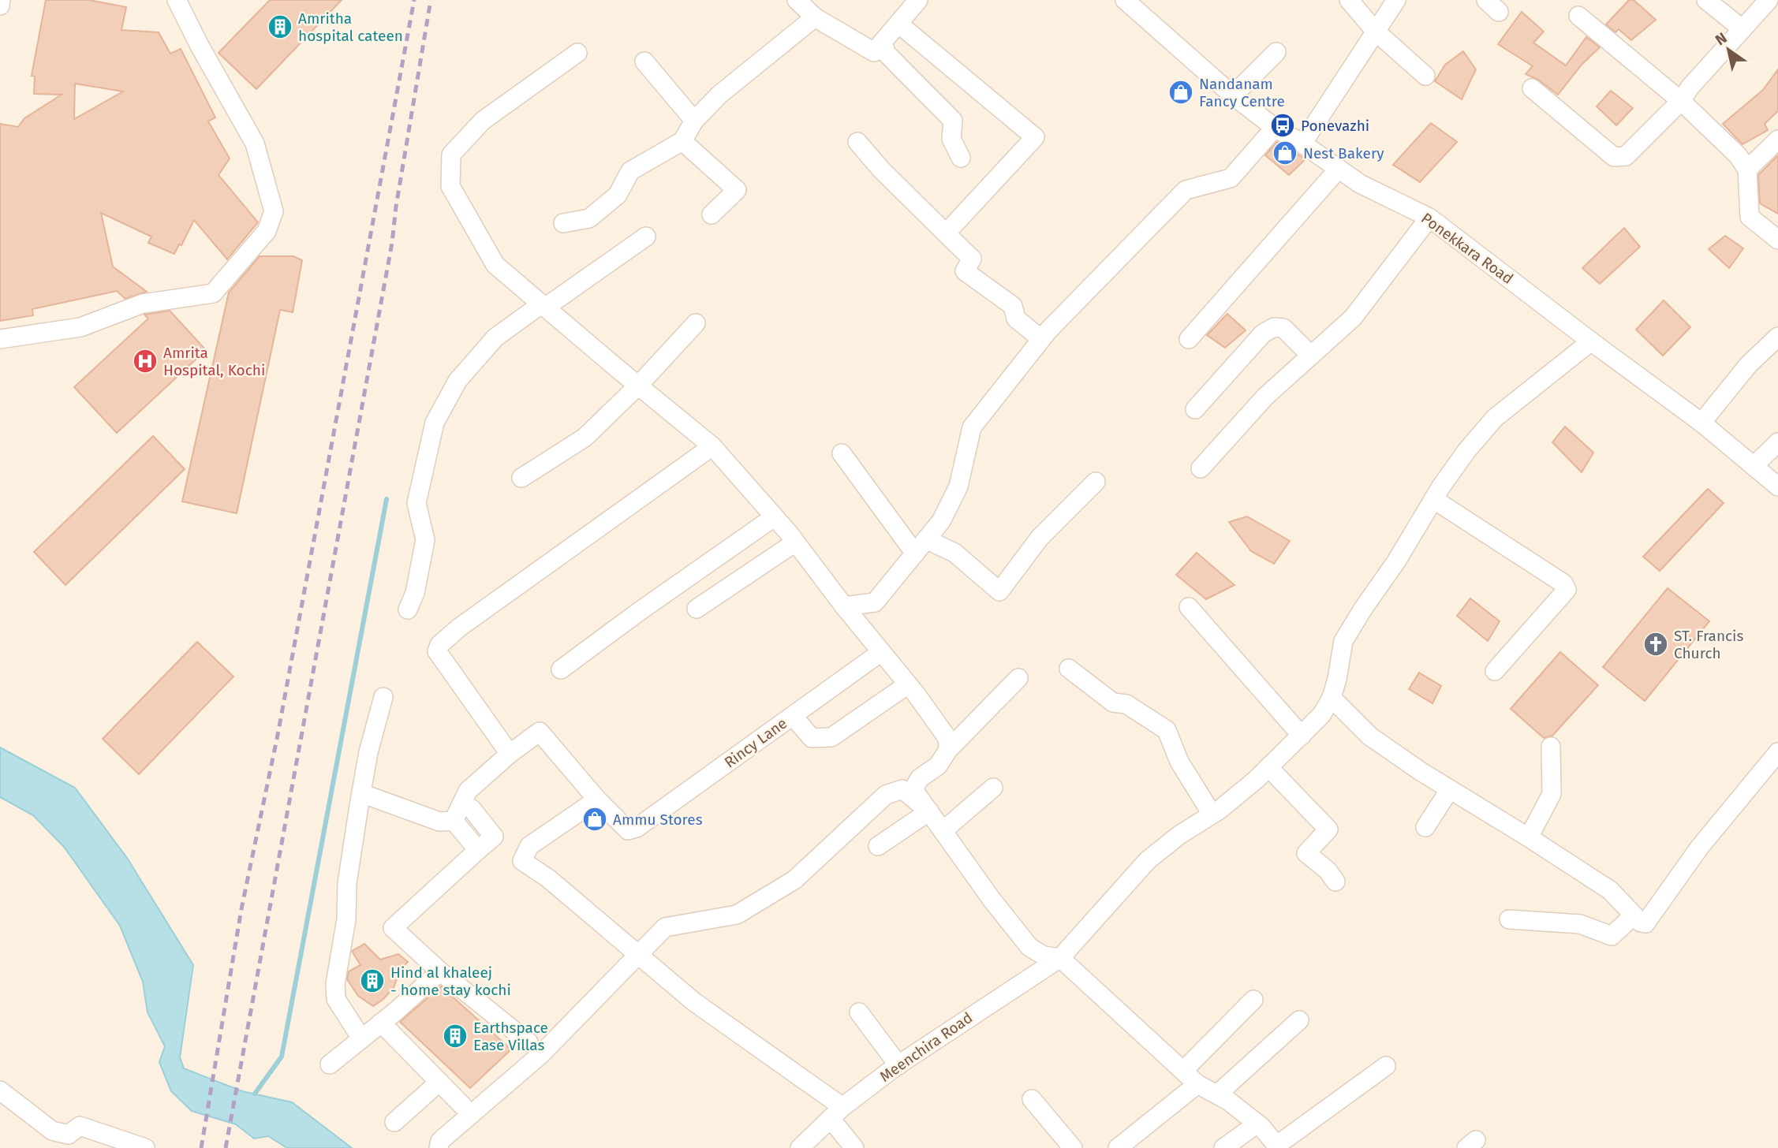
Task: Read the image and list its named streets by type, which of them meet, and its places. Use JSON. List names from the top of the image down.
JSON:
{
  "streets": {
    "street": ["Ponekkara Road", "Rincy Lane", "Meenchira Road"]
  },
  "crossings": [
    ["Ponekkara Road", "Meenchira Road"]
  ],
  "places": {
    "building": ["Amritha hospital cateen", "Hind al khaleej - home stay kochi", "Earthspace Ease Villas"],
    "shop": ["Nandanam Fancy Centre", "Nest Bakery", "Ammu Stores"],
    "bus stop": ["Ponevazhi"],
    "hospital": ["Amrita Hospital, Kochi"],
    "church": ["ST. Francis Church"]
  },
  "north": "top left"
}
